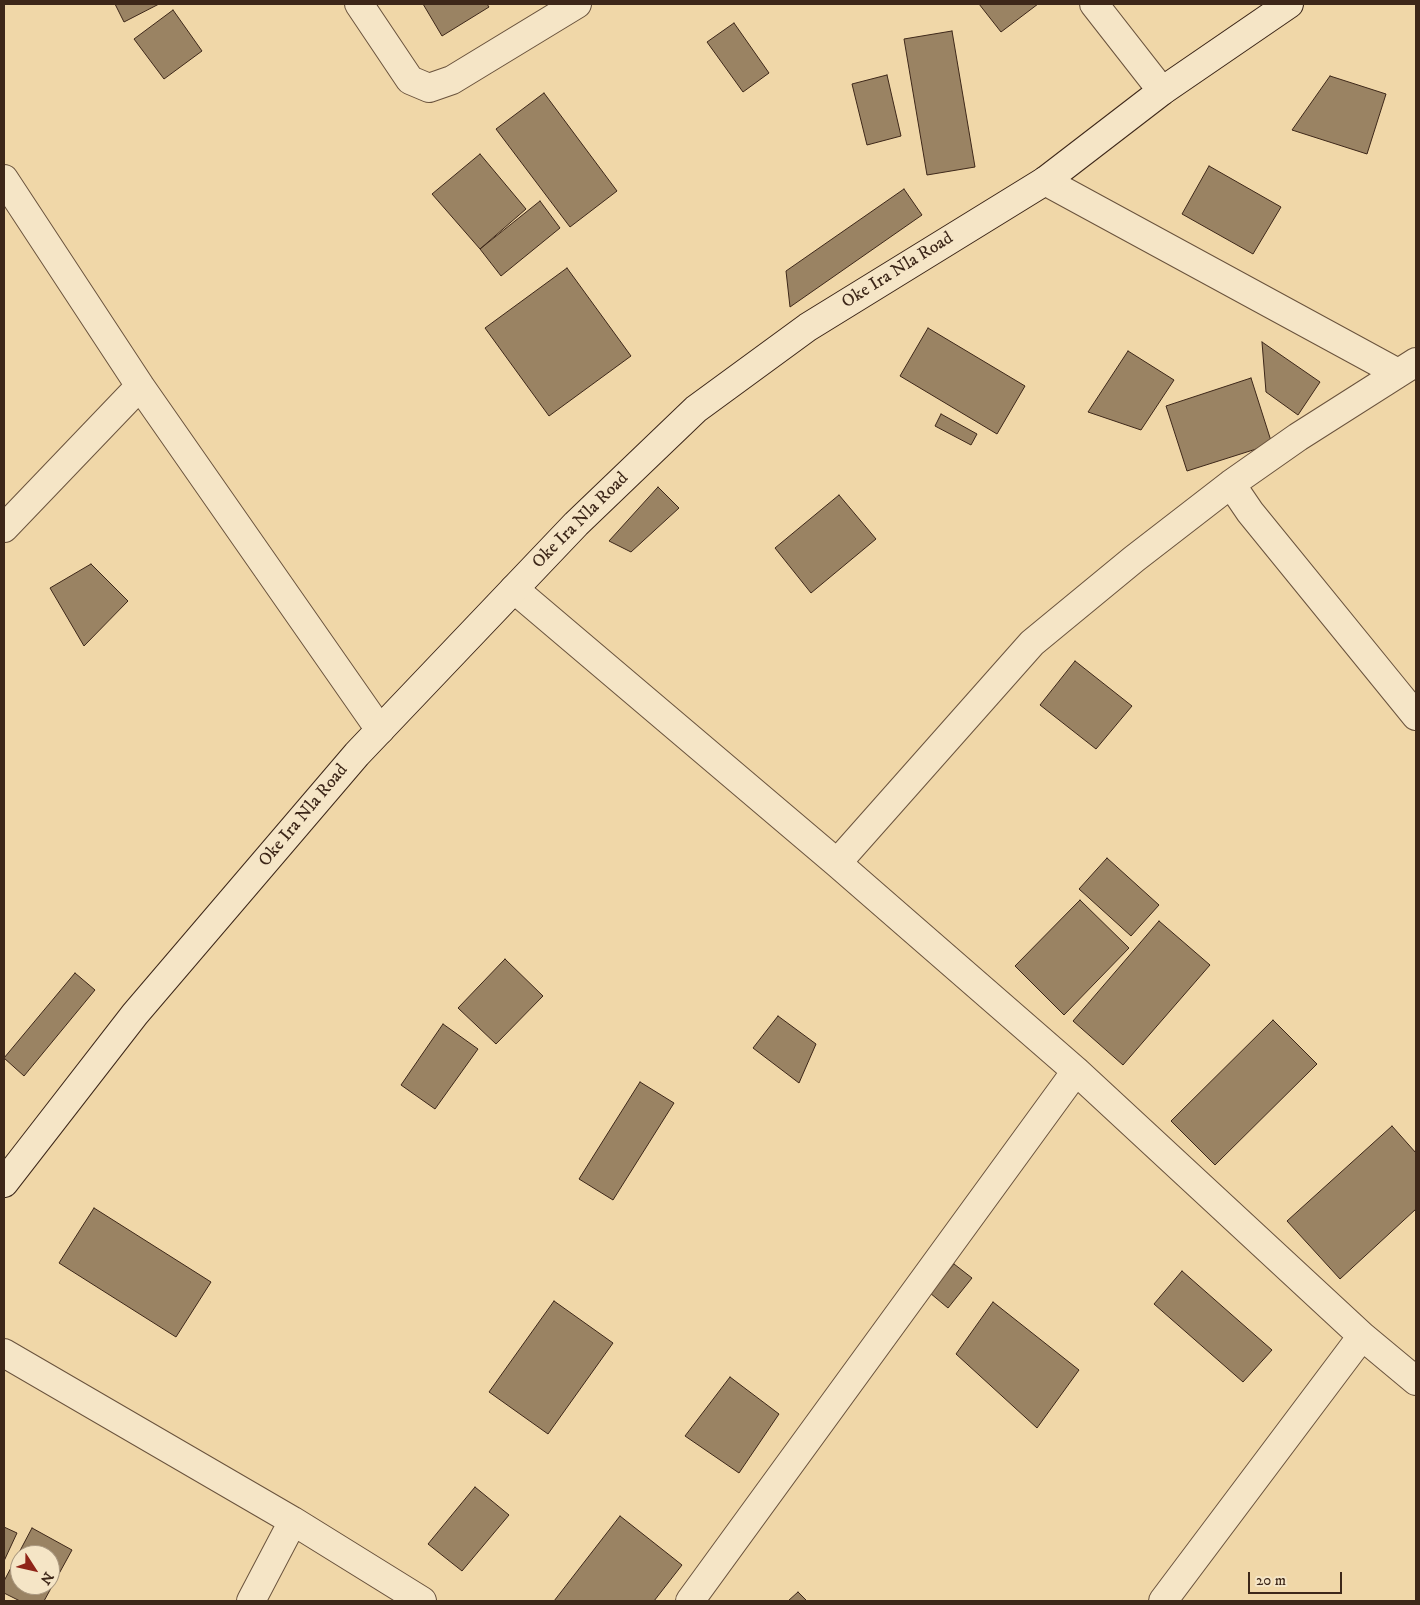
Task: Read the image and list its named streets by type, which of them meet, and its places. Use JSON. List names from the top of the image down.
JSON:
{
  "streets": {
    "street": ["Oke Ira Nla Road"]
  },
  "scale_bar": "20 m",
  "north": "bottom right"
}
